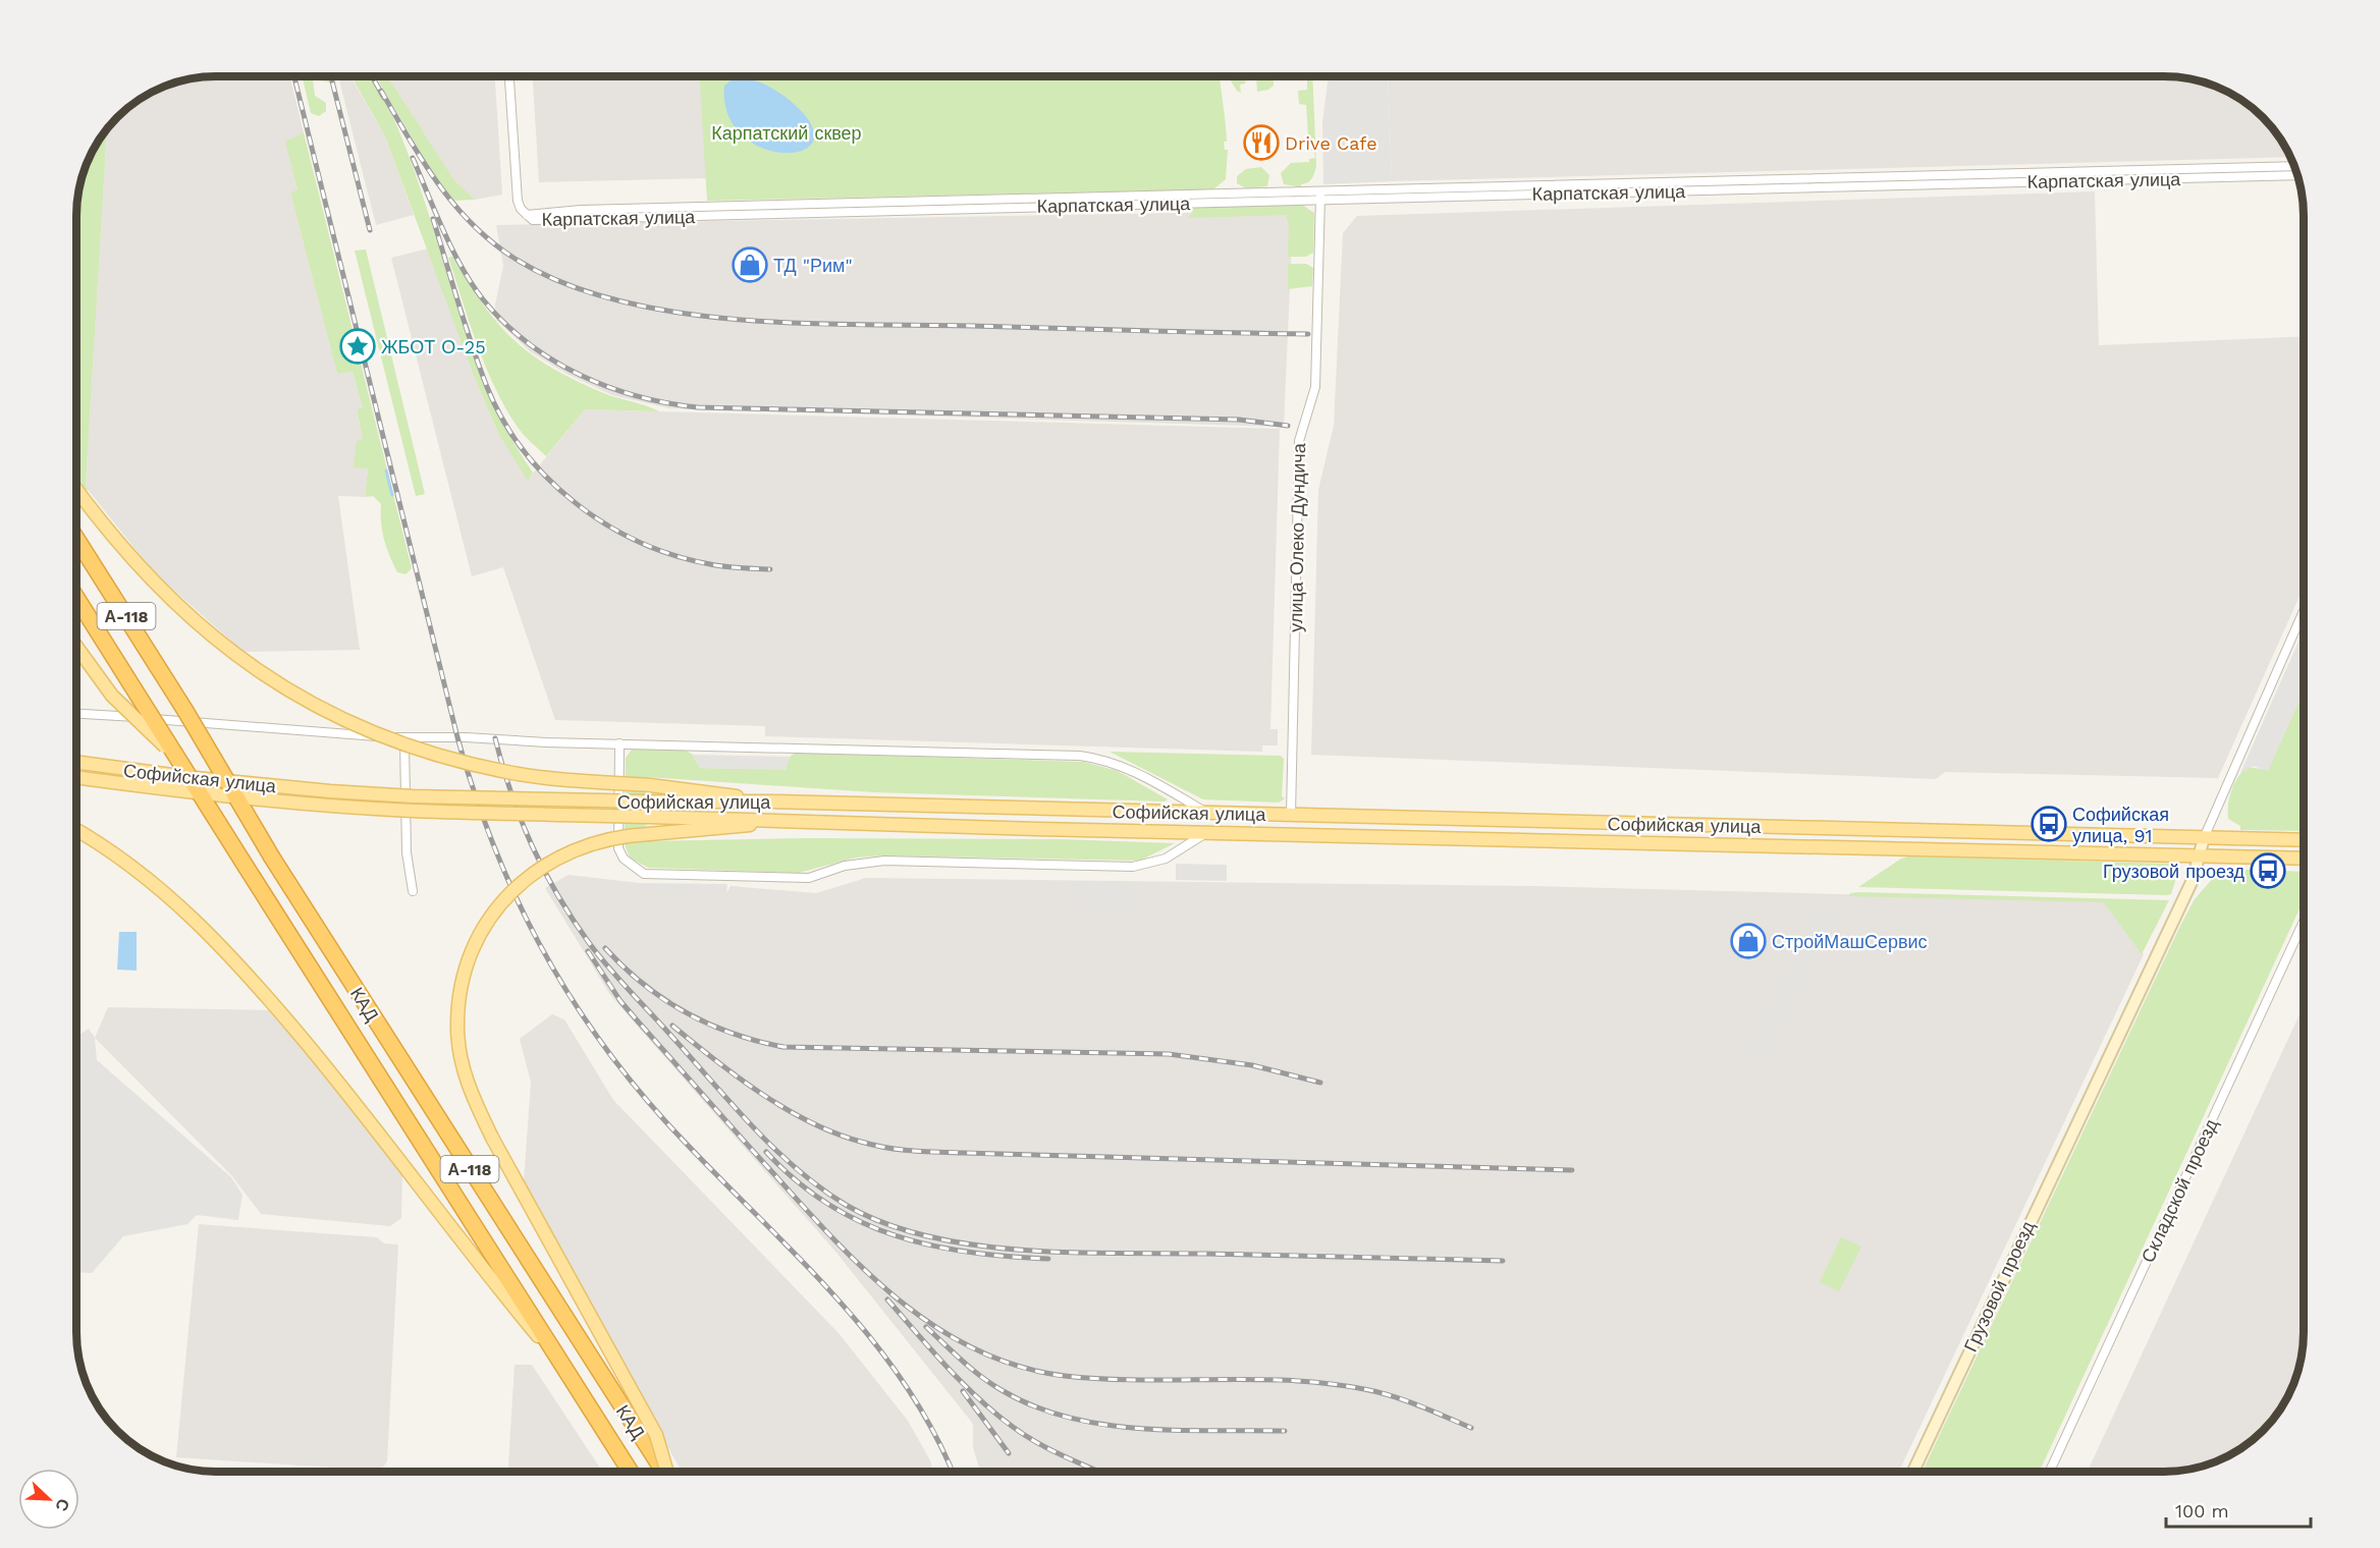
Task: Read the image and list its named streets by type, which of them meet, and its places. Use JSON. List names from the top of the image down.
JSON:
{
  "streets": {
    "highway": ["А-118", "КАД"],
    "main road": ["Софийская улица"],
    "street": [
      "Карпатская улица",
      "улица Олеко Дундича",
      "Складской проезд",
      "Грузовой проезд"
    ]
  },
  "crossings": [
    ["Карпатская улица", "улица Олеко Дундича"],
    ["улица Олеко Дундича", "Софийская улица"],
    ["Софийская улица", "Грузовой проезд"]
  ],
  "parks": ["Карпатский сквер"],
  "places": {
    "restaurant": ["Drive Cafe"],
    "shop": ["ТД \"Рим\"", "СтройМашСервис"],
    "place": ["ЖБОТ О-25"],
    "bus stop": ["Софийская улица, 91", "Грузовой проезд"]
  },
  "scale_bar": "100 m",
  "north": "bottom right"
}
